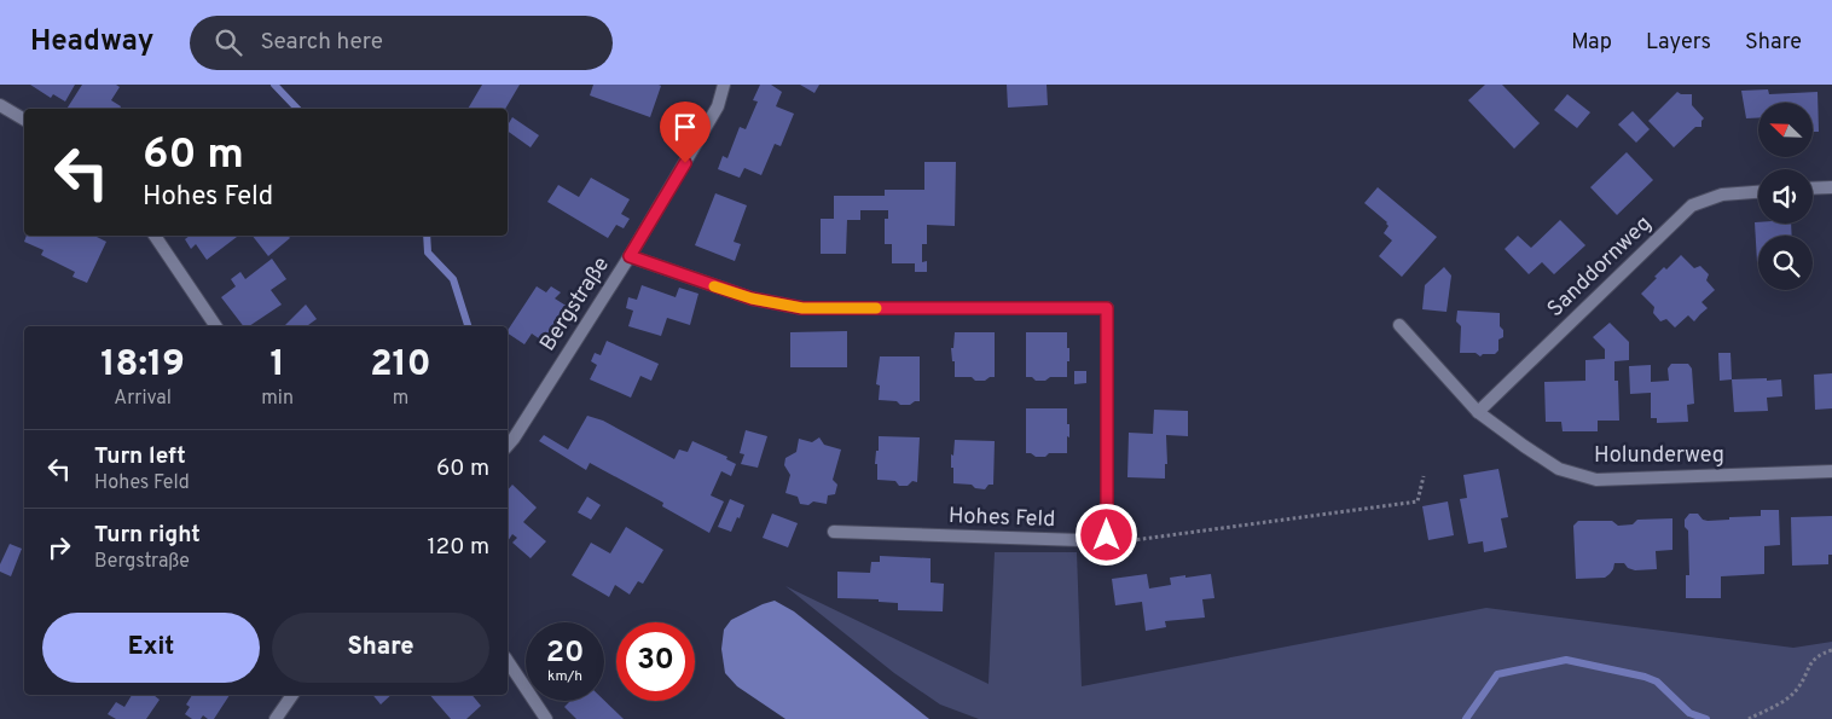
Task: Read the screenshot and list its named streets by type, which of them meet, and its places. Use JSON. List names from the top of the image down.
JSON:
{
  "streets": {
    "street": [
      "Sanddornweg",
      "Bergstraße",
      "Holunderweg",
      "Hohes Feld"
    ]
  },
  "crossings": [
    ["Sanddornweg", "Holunderweg"]
  ],
  "north": "top left",
  "page": {
    "header": "Headway",
    "search": "Search here",
    "nav": ["Map", "Layers", "Share"],
    "turn": ["60 m", "Hohes Feld"],
    "eta": [
      "18:19",
      "Arrival",
      "1",
      "min",
      "210",
      "m"
    ],
    "list": [
      {
        "name": "Turn left",
        "note": "Hohes Feld",
        "value": "60 m"
      },
      {
        "name": "Turn right",
        "note": "Bergstraße",
        "value": "120 m"
      }
    ],
    "buttons": ["Exit", "Share"],
    "speed": "20 km/h",
    "limit": "30"
  }
}
